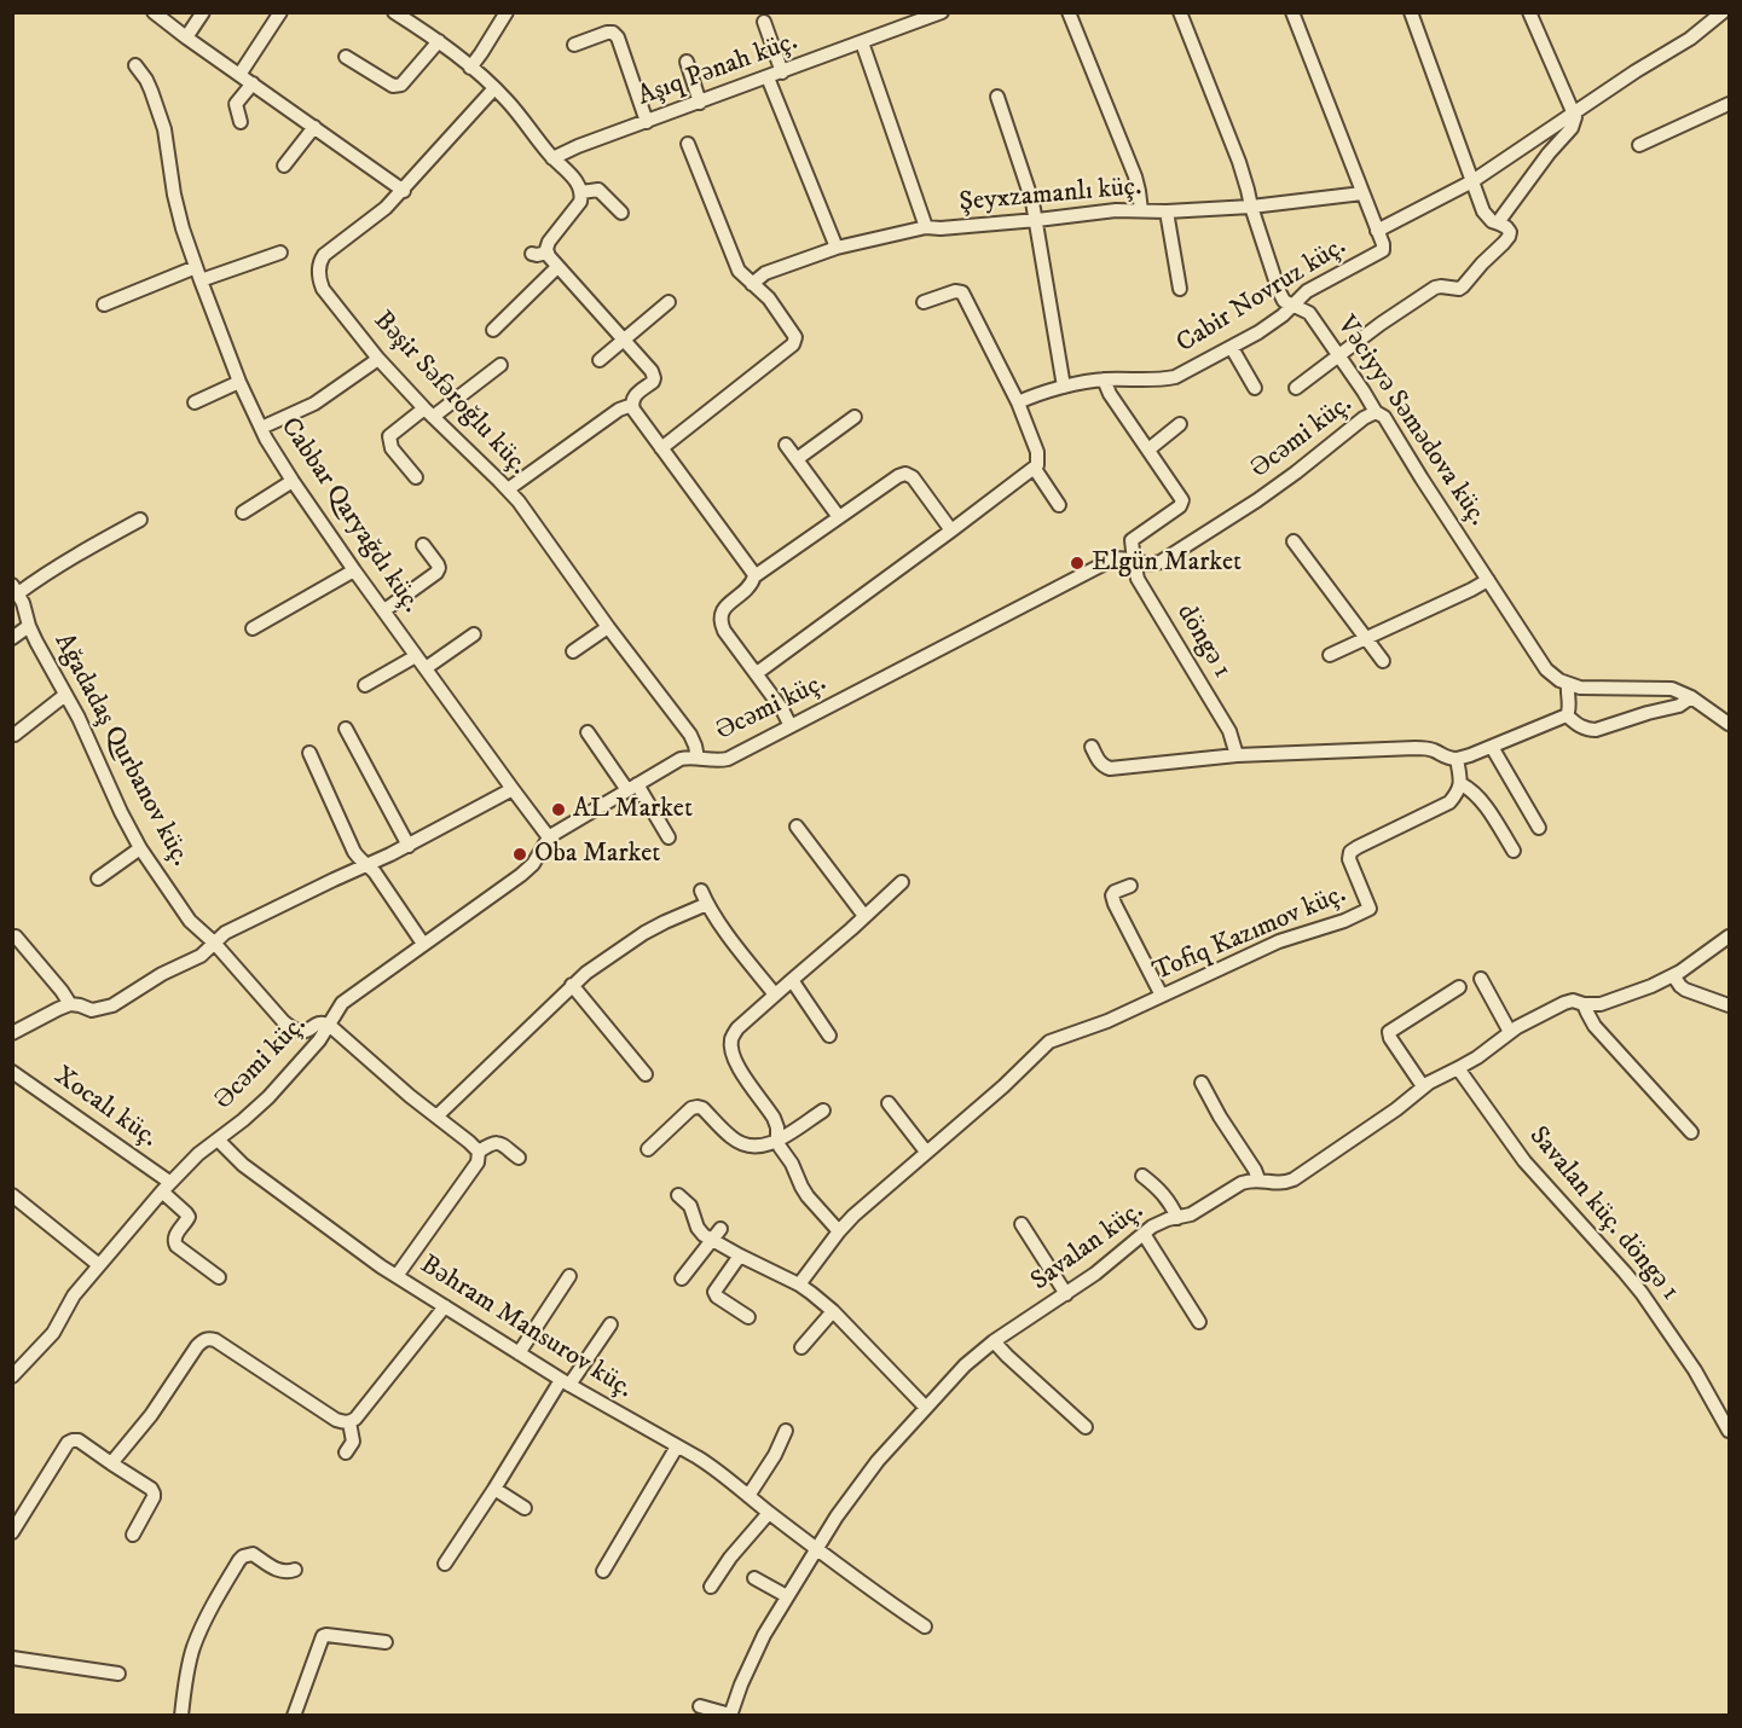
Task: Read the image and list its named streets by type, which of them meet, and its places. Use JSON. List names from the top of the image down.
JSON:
{
  "streets": {
    "street": [
      "Aşıq Pənah küç.",
      "Şeyxzamanlı küç.",
      "Cabir Novruz küç.",
      "Bəşir Səfəroğlu küç.",
      "Vəciyyə Səmədova küç.",
      "Əcəmi küç.",
      "Cabbar Qaryağdı küç.",
      "döngə 1",
      "Ağadadaş Qurbanov küç.",
      "Tofiq Kazımov küç.",
      "Xocalı küç.",
      "Savalan küç. döngə 1",
      "Savalan küç.",
      "Bəhram Mansurov küç."
    ]
  },
  "crossings": [
    ["Şeyxzamanlı küç.", "Vəciyyə Səmədova küç."],
    ["Cabir Novruz küç.", "Vəciyyə Səmədova küç."],
    ["Bəşir Səfəroğlu küç.", "Əcəmi küç."],
    ["Vəciyyə Səmədova küç.", "Əcəmi küç."],
    ["Əcəmi küç.", "Cabbar Qaryağdı küç."],
    ["Əcəmi küç.", "döngə 1"],
    ["Əcəmi küç.", "Ağadadaş Qurbanov küç."],
    ["Əcəmi küç.", "Xocalı küç."],
    ["Əcəmi küç.", "Bəhram Mansurov küç."],
    ["Savalan küç. döngə 1", "Savalan küç."],
    ["Savalan küç.", "Bəhram Mansurov küç."]
  ],
  "places": ["Elgün Market", "AL Market", "Oba Market"]
}
